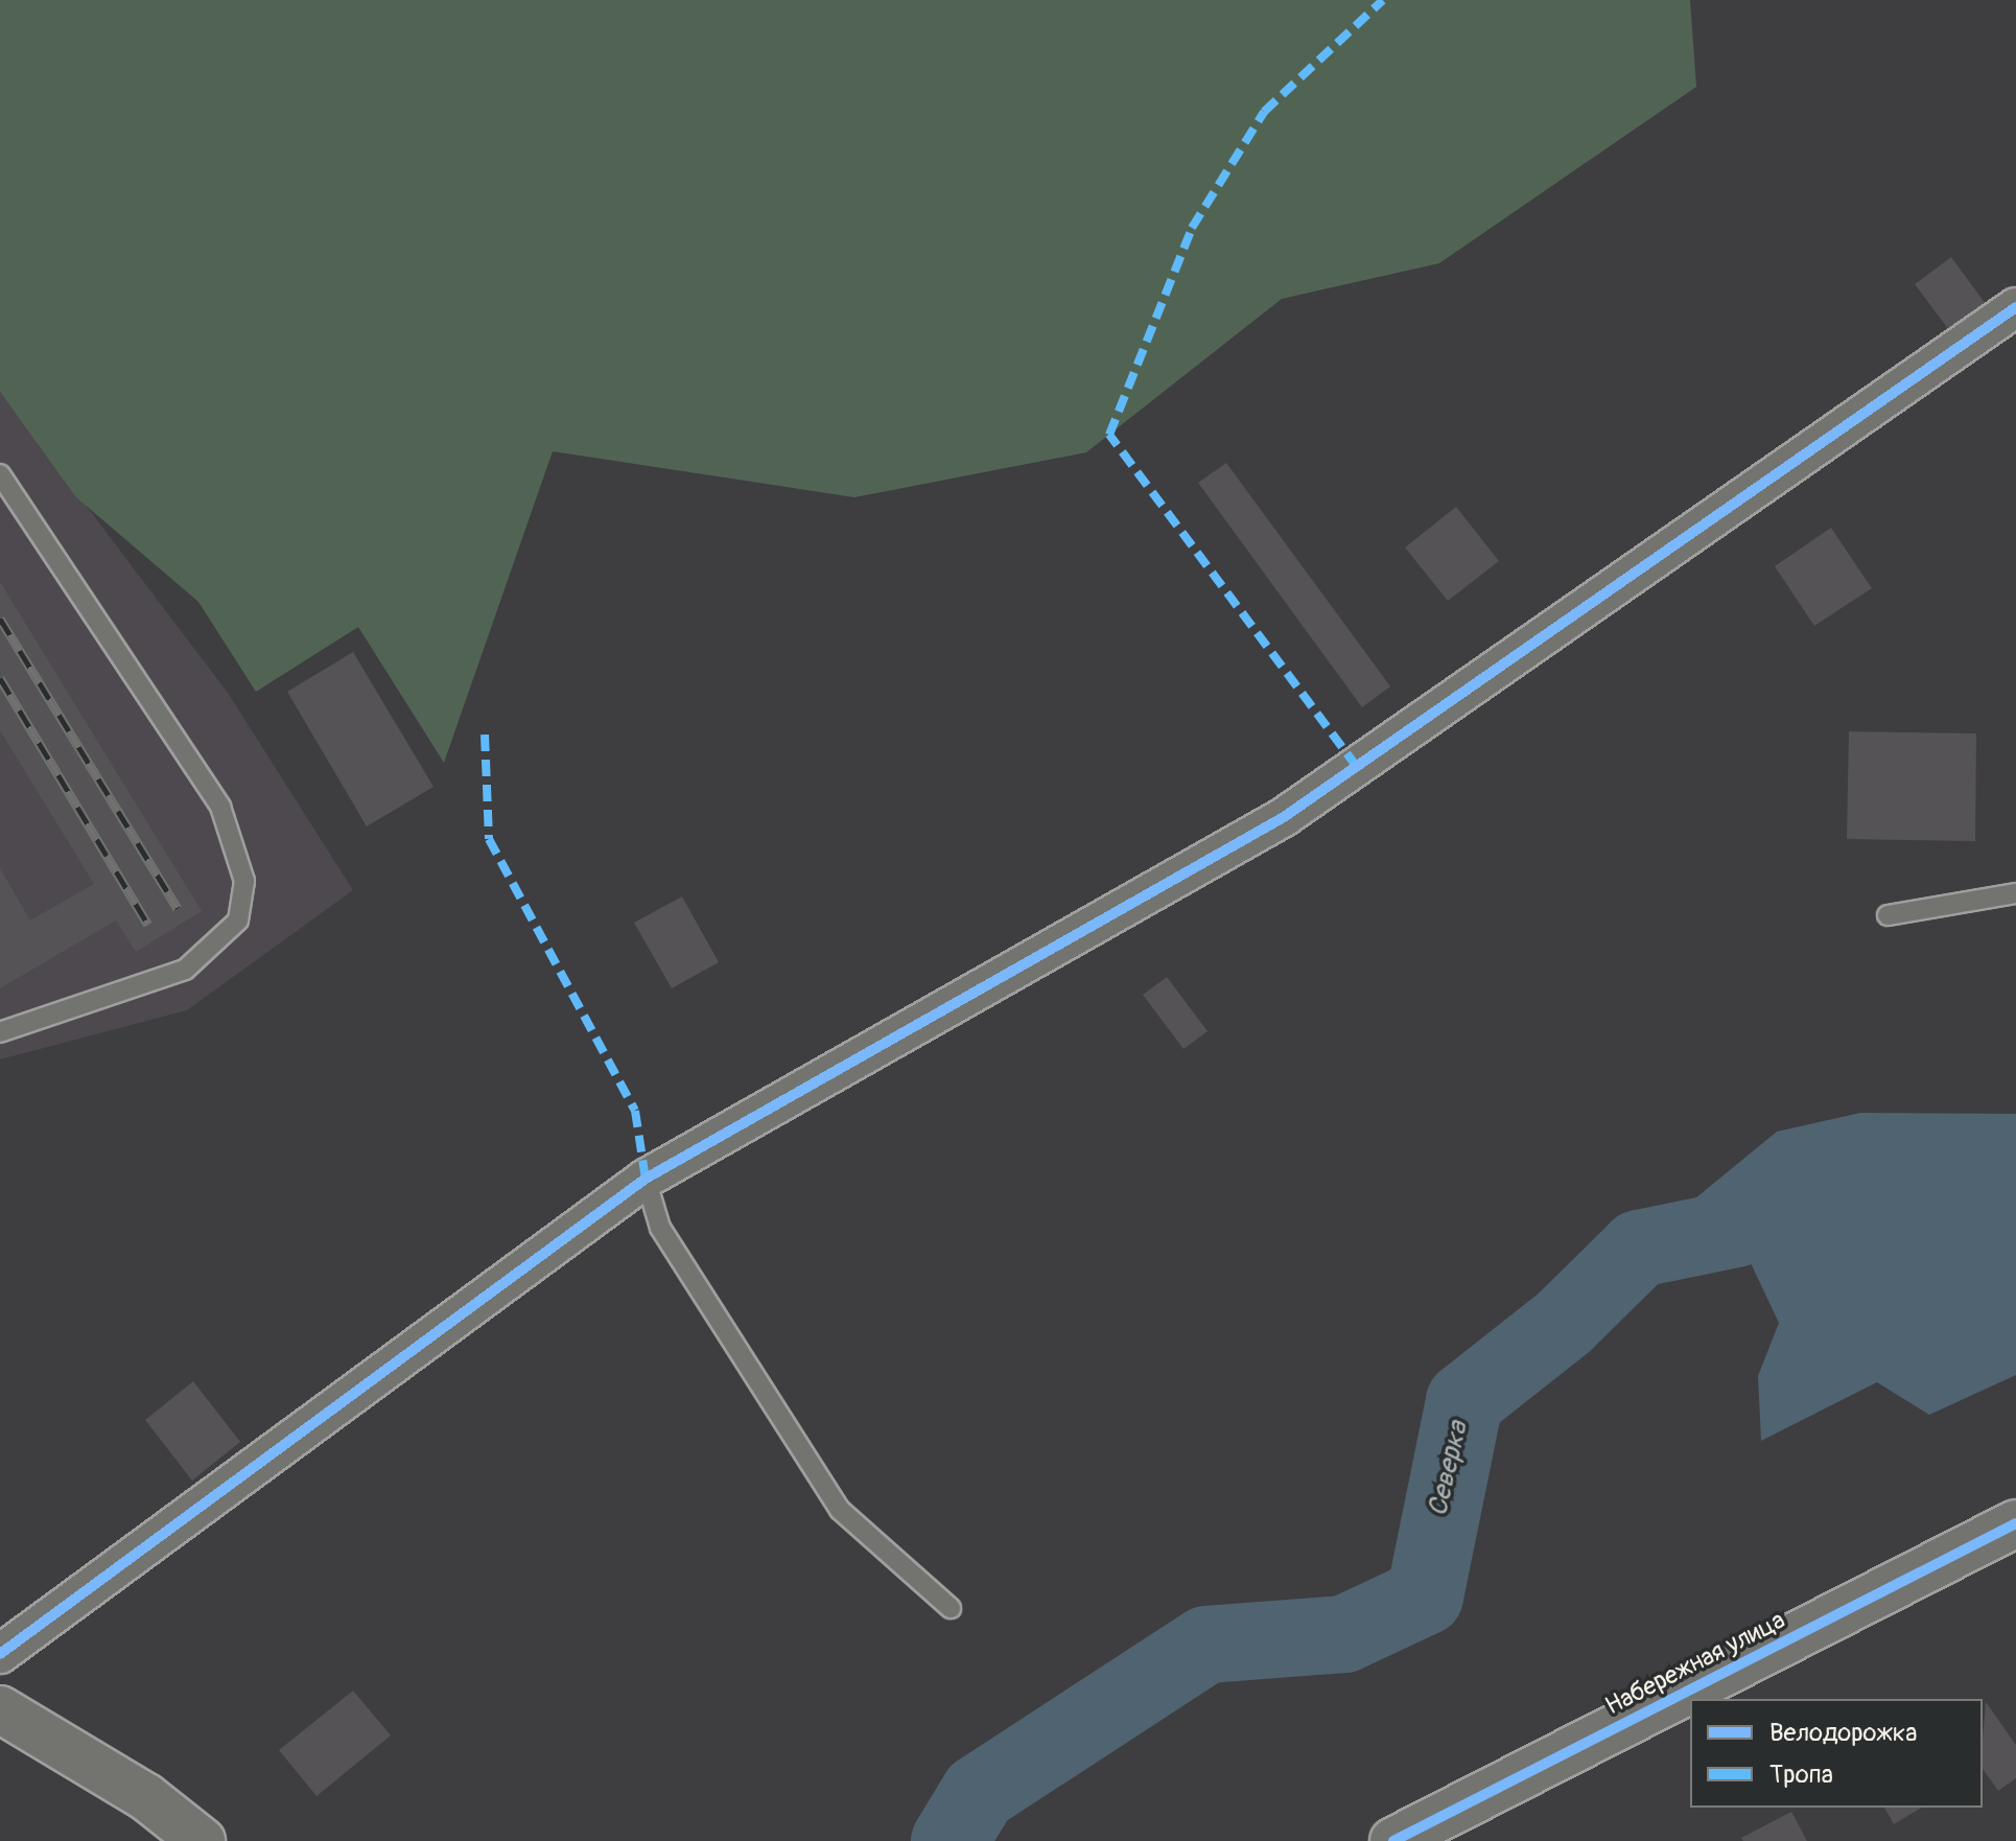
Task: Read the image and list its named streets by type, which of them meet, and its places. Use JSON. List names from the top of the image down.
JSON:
{
  "streets": {
    "street": ["Набережная улица"]
  },
  "water": ["Северка"],
  "legend": ["Велодорожка", "Тропа"]
}
